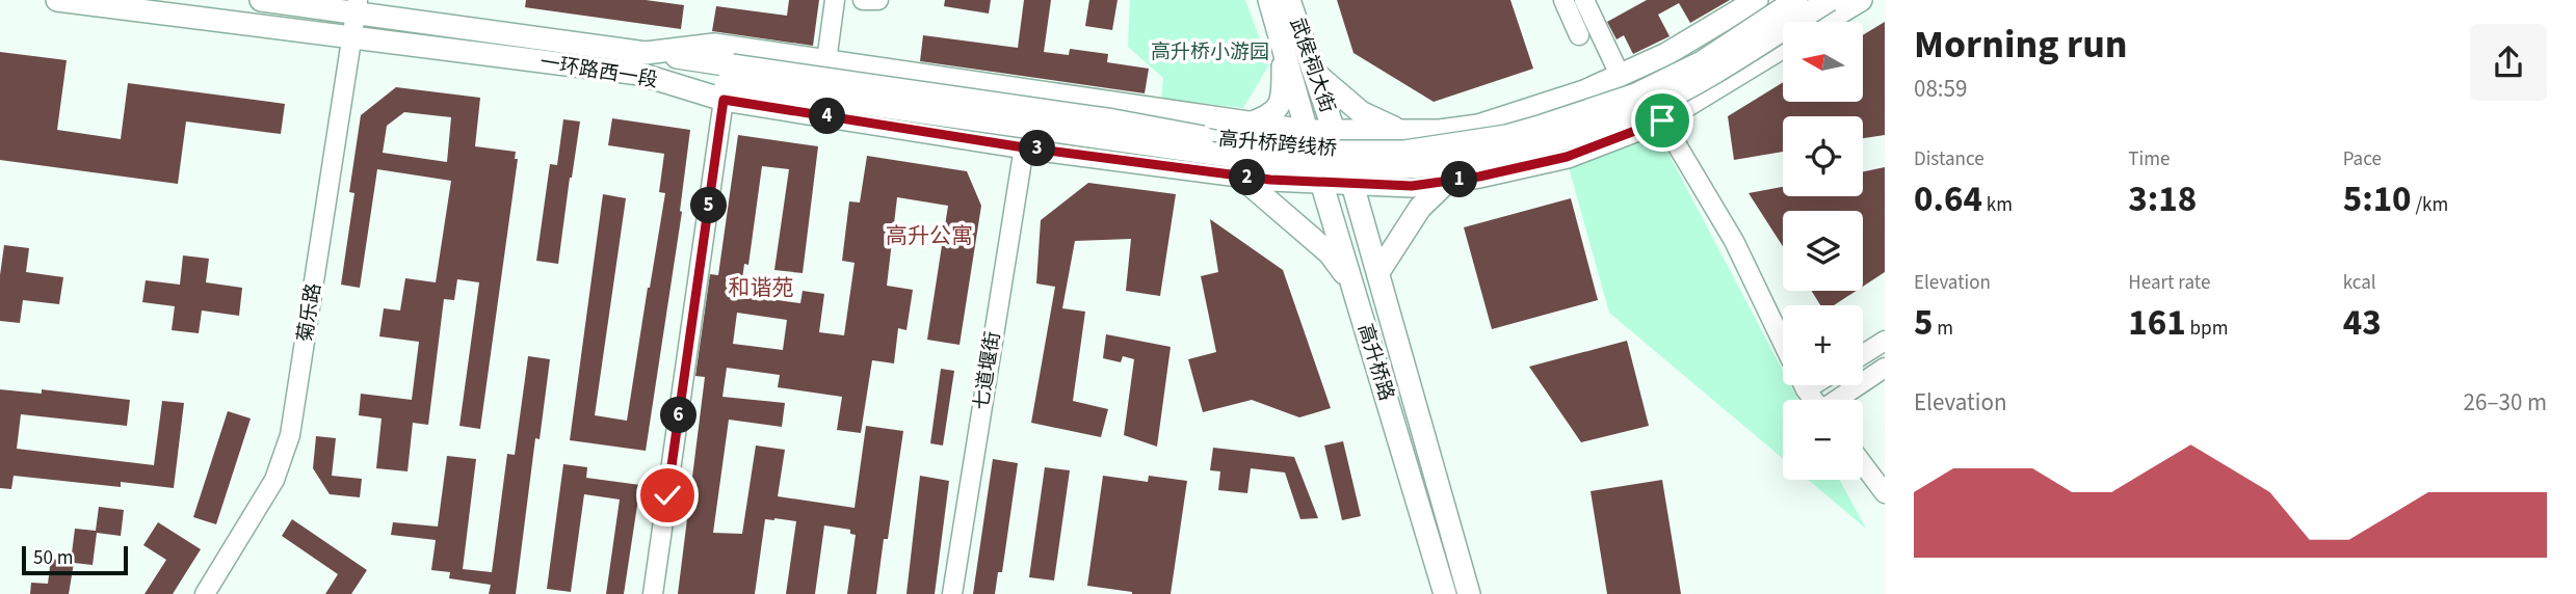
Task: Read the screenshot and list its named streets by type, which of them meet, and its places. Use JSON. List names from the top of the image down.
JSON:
{
  "streets": {
    "main road": [
      "武侯祠大街",
      "一环路西一段",
      "高升桥跨线桥",
      "高升桥路"
    ],
    "street": ["菊乐路", "七道堰街"]
  },
  "crossings": [
    ["武侯祠大街", "一环路西一段"],
    ["武侯祠大街", "高升桥路"],
    ["一环路西一段", "高升桥跨线桥"],
    ["一环路西一段", "菊乐路"],
    ["一环路西一段", "高升桥路"],
    ["一环路西一段", "七道堰街"]
  ],
  "districts": ["高升公寓", "和谐苑"],
  "parks": ["高升桥小游园"],
  "scale_bar": "50 m",
  "north": "left",
  "page": {
    "heading": ["Morning run", "08:59"],
    "map_buttons": ["+", "−"],
    "pins": [
      "4",
      "3",
      "2",
      "1",
      "5",
      "6"
    ],
    "stats": [
      ["Distance", "0.64 km"],
      ["Time", "3:18"],
      ["Pace", "5:10 /km"],
      ["Elevation", "5 m"],
      ["Heart rate", "161 bpm"],
      ["kcal", "43"]
    ],
    "chart": ["Elevation", "26–30 m"],
    "scale": "50 m"
  }
}
